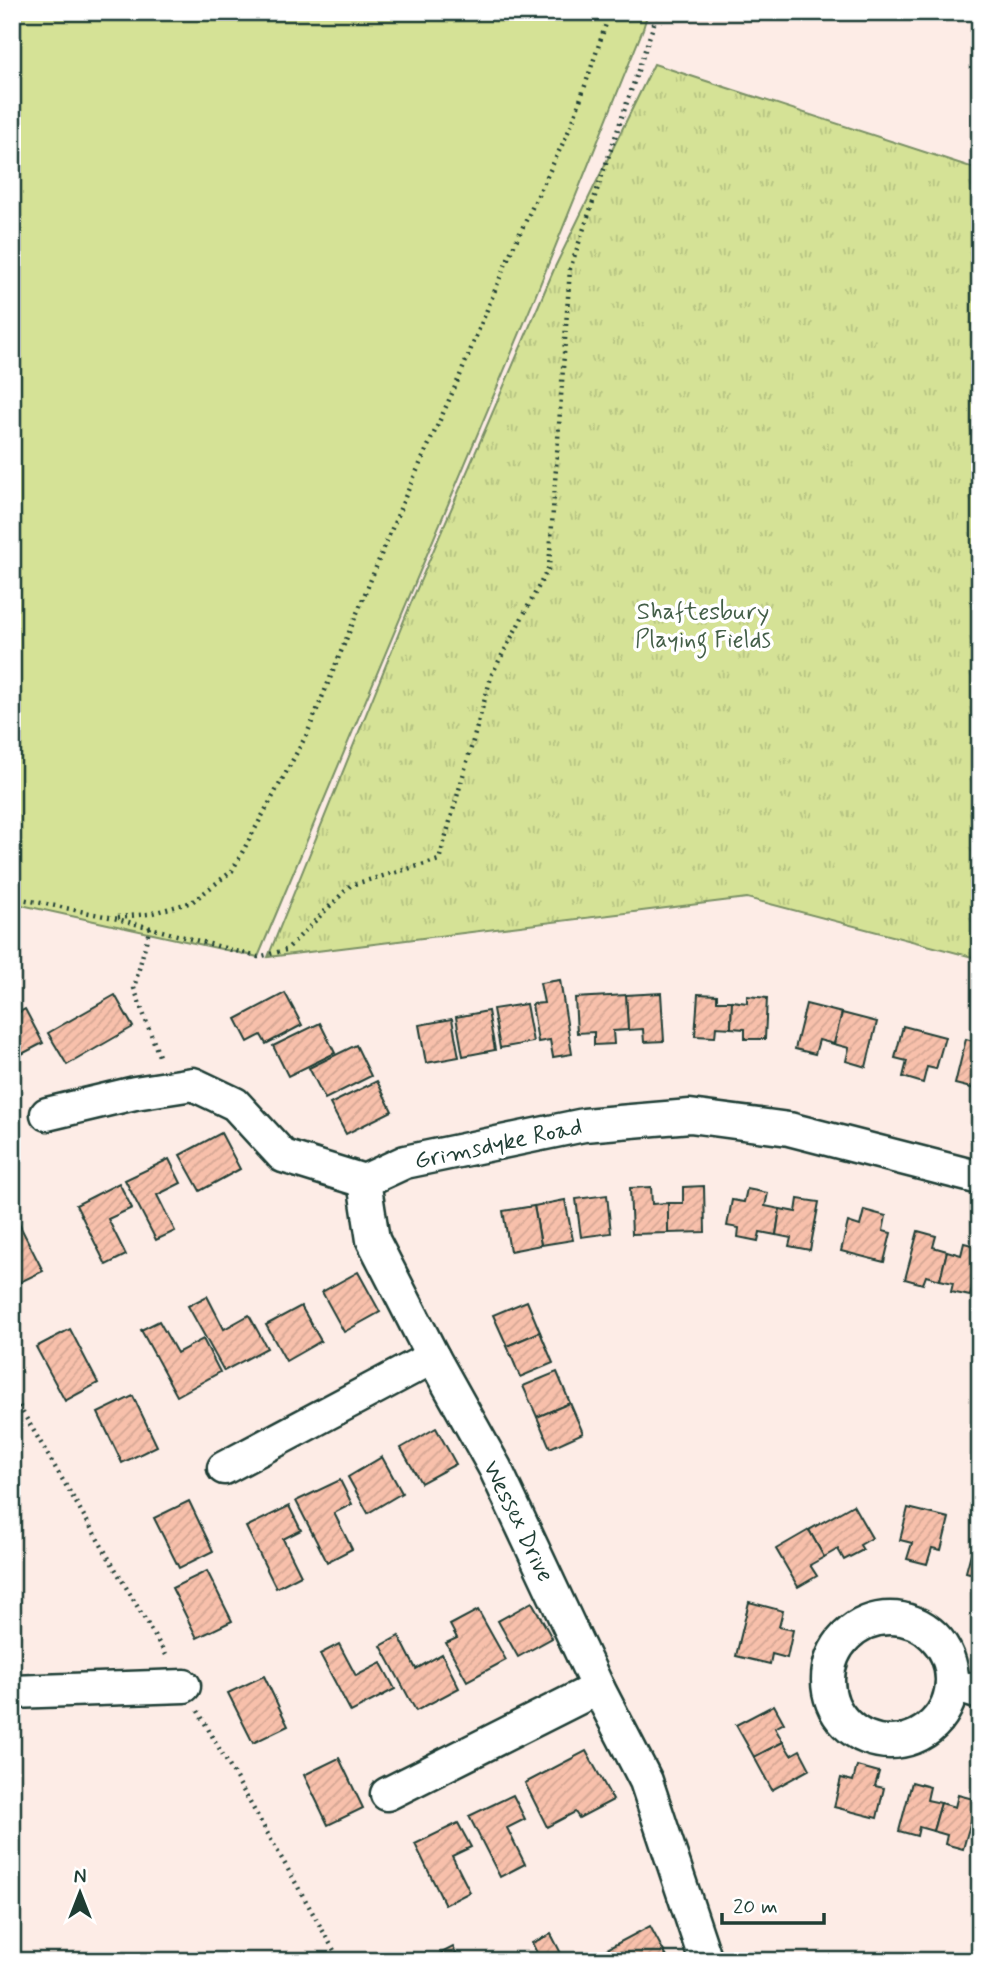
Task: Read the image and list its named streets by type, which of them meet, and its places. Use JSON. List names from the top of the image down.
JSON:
{
  "streets": {
    "street": ["Grimsdyke Road", "Wessex Drive"]
  },
  "crossings": [
    ["Grimsdyke Road", "Wessex Drive"]
  ],
  "parks": ["Shaftesbury Playing Fields"],
  "scale_bar": "20 m",
  "north": "top"
}
